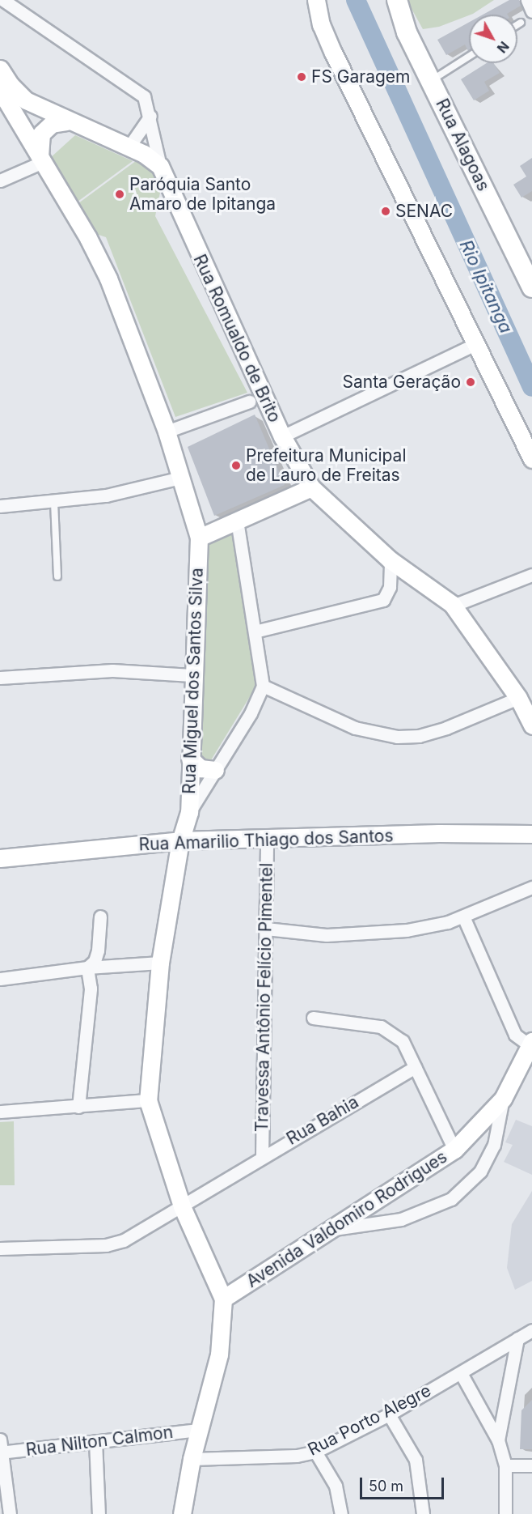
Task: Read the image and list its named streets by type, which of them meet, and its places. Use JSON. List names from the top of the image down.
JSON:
{
  "streets": {
    "main road": ["Rua Alagoas"],
    "street": [
      "Rua Romualdo de Brito",
      "Rua Miguel dos Santos Silva",
      "Rua Amarilio Thiago dos Santos",
      "Travessa Antônio Felício Pimentel",
      "Rua Bahia",
      "Avenida Valdomiro Rodrigues",
      "Rua Porto Alegre",
      "Rua Nilton Calmon"
    ]
  },
  "crossings": [
    ["Rua Miguel dos Santos Silva", "Rua Amarilio Thiago dos Santos"],
    ["Rua Miguel dos Santos Silva", "Rua Bahia"],
    ["Rua Miguel dos Santos Silva", "Avenida Valdomiro Rodrigues"],
    ["Rua Amarilio Thiago dos Santos", "Travessa Antônio Felício Pimentel"],
    ["Travessa Antônio Felício Pimentel", "Rua Bahia"]
  ],
  "water": ["Rio Ipitanga"],
  "places": [
    "FS Garagem",
    "Paróquia Santo Amaro de Ipitanga",
    "SENAC",
    "Santa Geração",
    "Prefeitura Municipal de Lauro de Freitas"
  ],
  "scale_bar": "50 m",
  "north": "bottom right"
}
